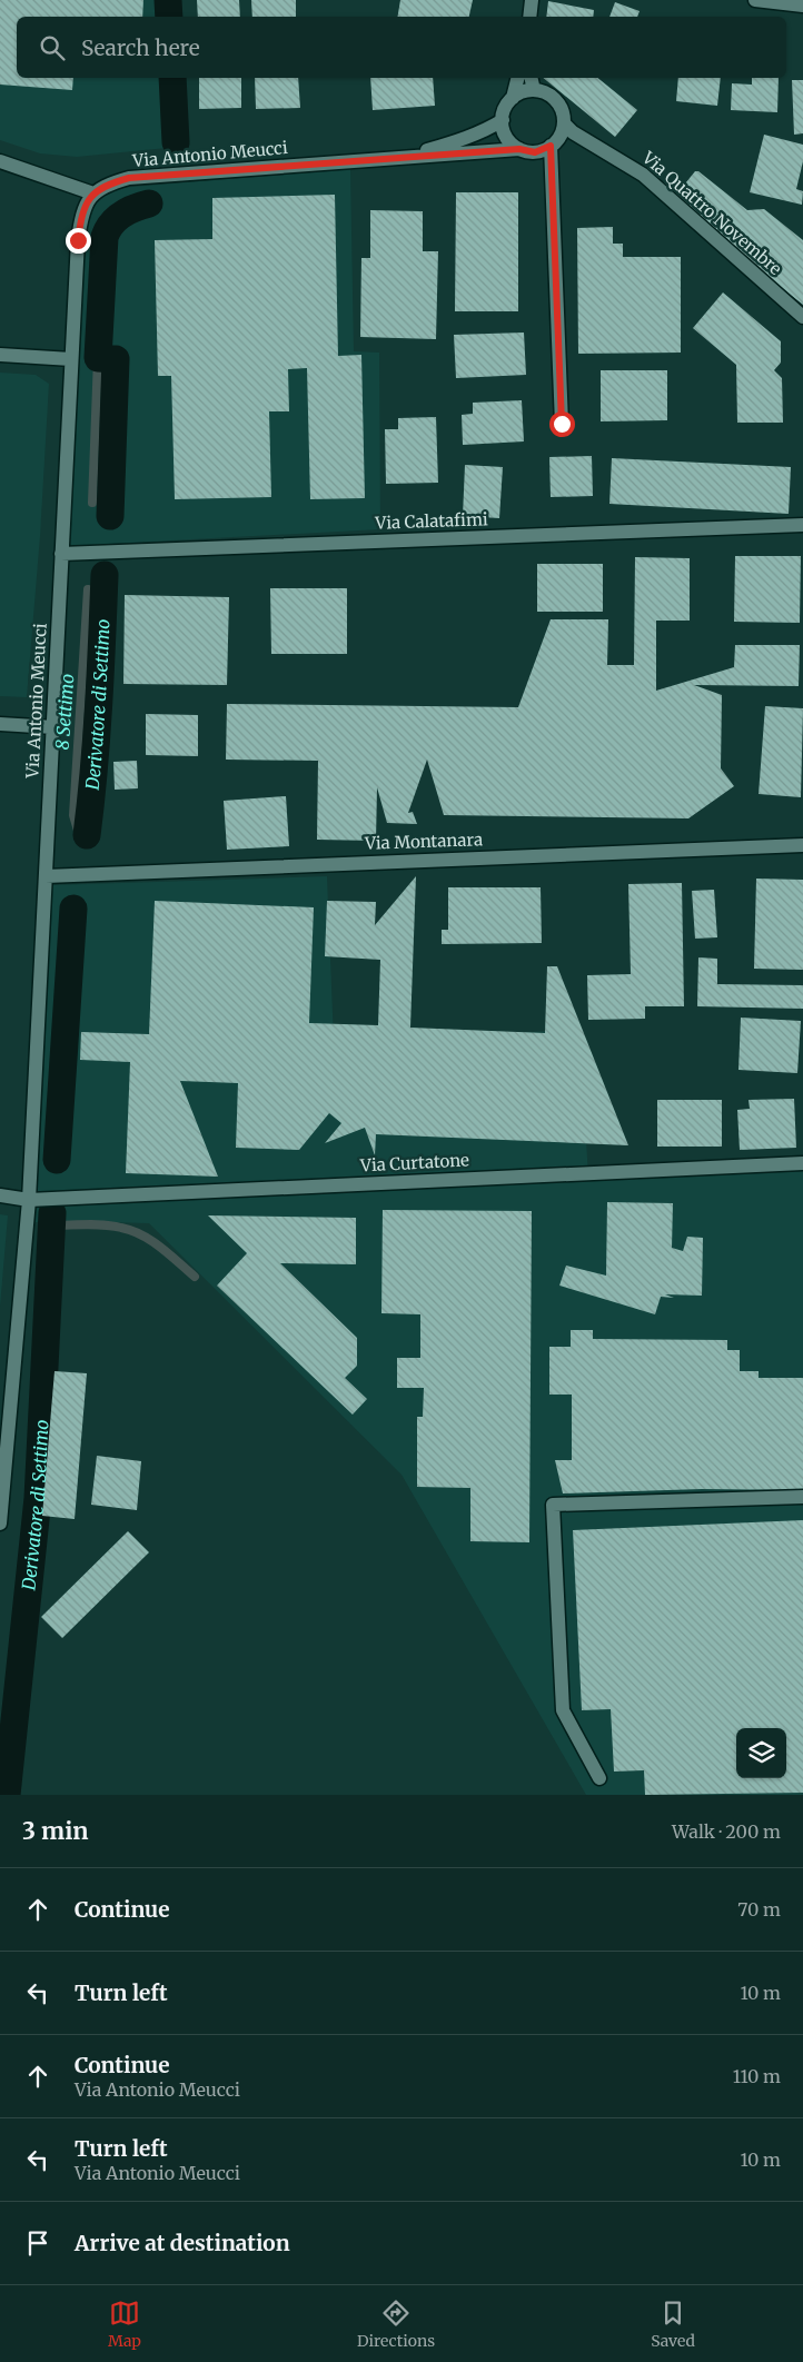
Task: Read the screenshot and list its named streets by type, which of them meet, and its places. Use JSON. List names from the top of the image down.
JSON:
{
  "streets": {
    "street": [
      "Via Antonio Meucci",
      "Via Quattro Novembre",
      "Via Calatafimi",
      "Via Montanara",
      "Via Curtatone"
    ]
  },
  "crossings": [
    ["Via Antonio Meucci", "Via Quattro Novembre"],
    ["Via Antonio Meucci", "Via Calatafimi"],
    ["Via Antonio Meucci", "Via Montanara"],
    ["Via Antonio Meucci", "Via Curtatone"]
  ],
  "water": ["Derivatore di Settimo", "8 Settimo"],
  "page": {
    "search": "Search here",
    "heading": ["3 min", "Walk · 200 m"],
    "list": [
      ["Continue", "70 m"],
      ["Turn left", "10 m"],
      ["Continue", "Via Antonio Meucci", "110 m"],
      ["Turn left", "Via Antonio Meucci", "10 m"],
      "Arrive at destination"
    ],
    "nav": ["Map", "Directions", "Saved"]
  }
}
